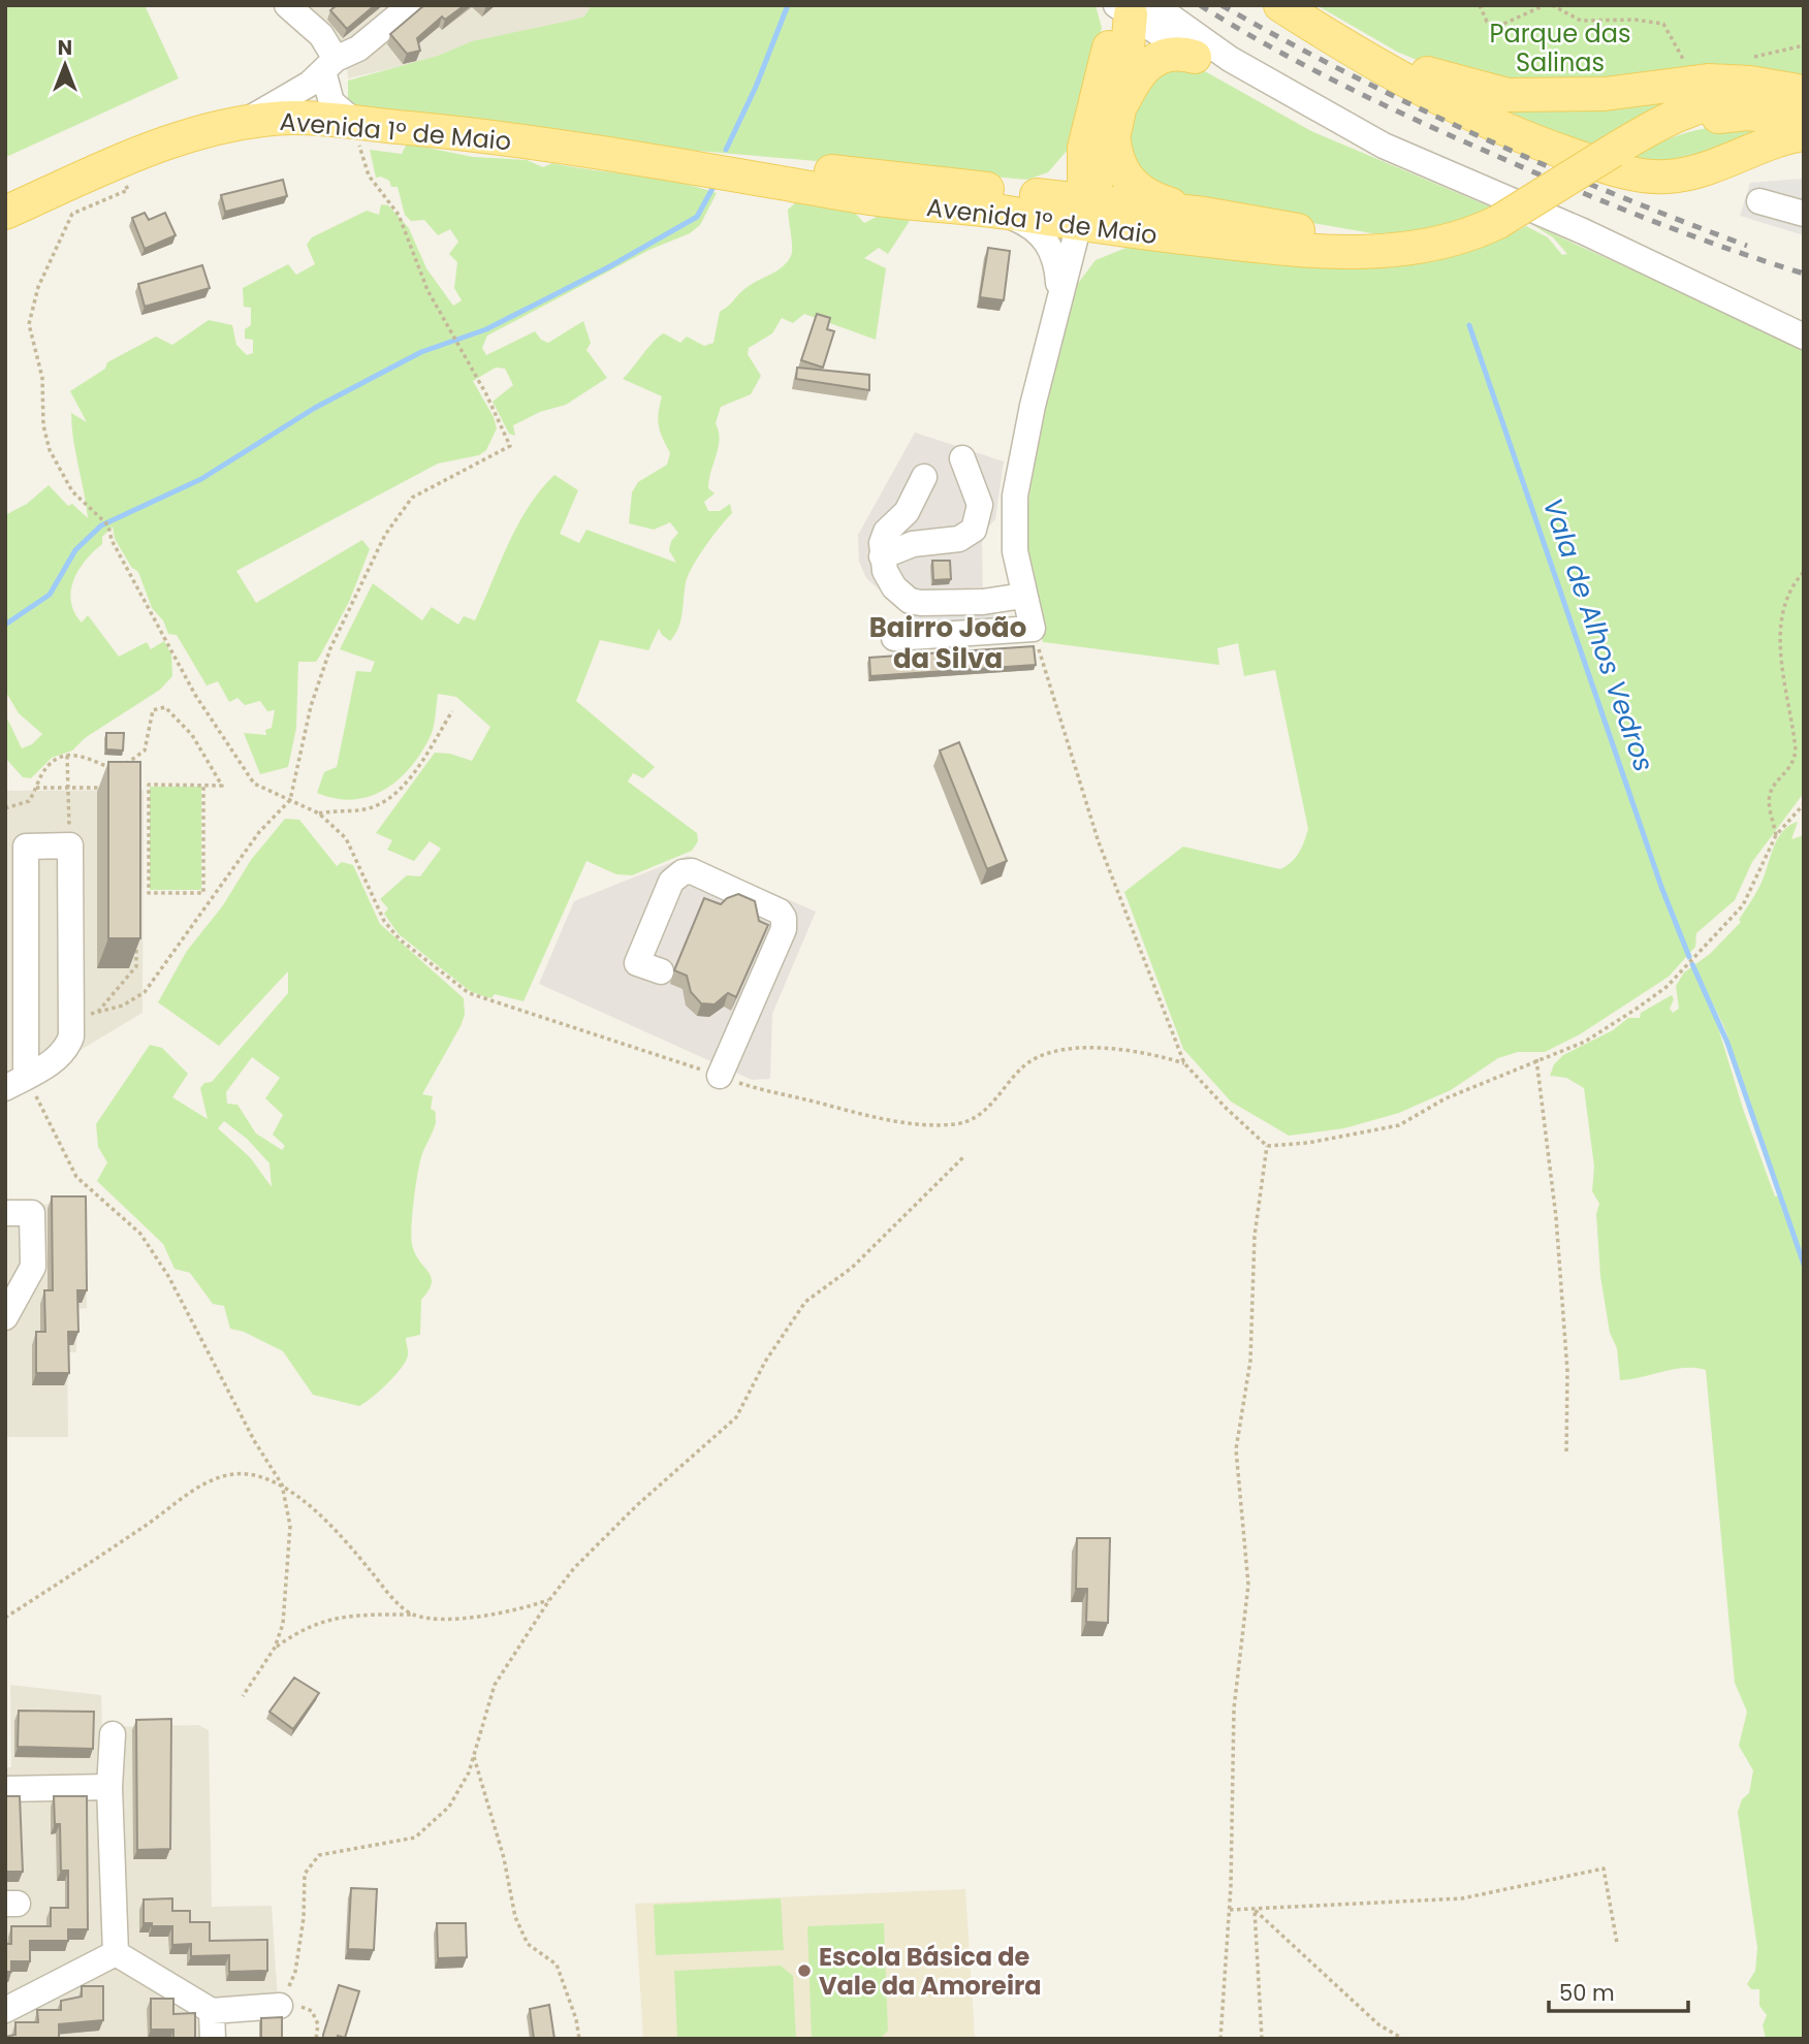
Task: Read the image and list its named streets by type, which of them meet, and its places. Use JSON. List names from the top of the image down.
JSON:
{
  "streets": {
    "main road": ["Avenida 1º de Maio"]
  },
  "districts": ["Bairro João da Silva"],
  "water": ["Vala de Alhos Vedros"],
  "parks": ["Parque das Salinas"],
  "places": ["Escola Básica de Vale da Amoreira"],
  "scale_bar": "50 m",
  "north": "top"
}
